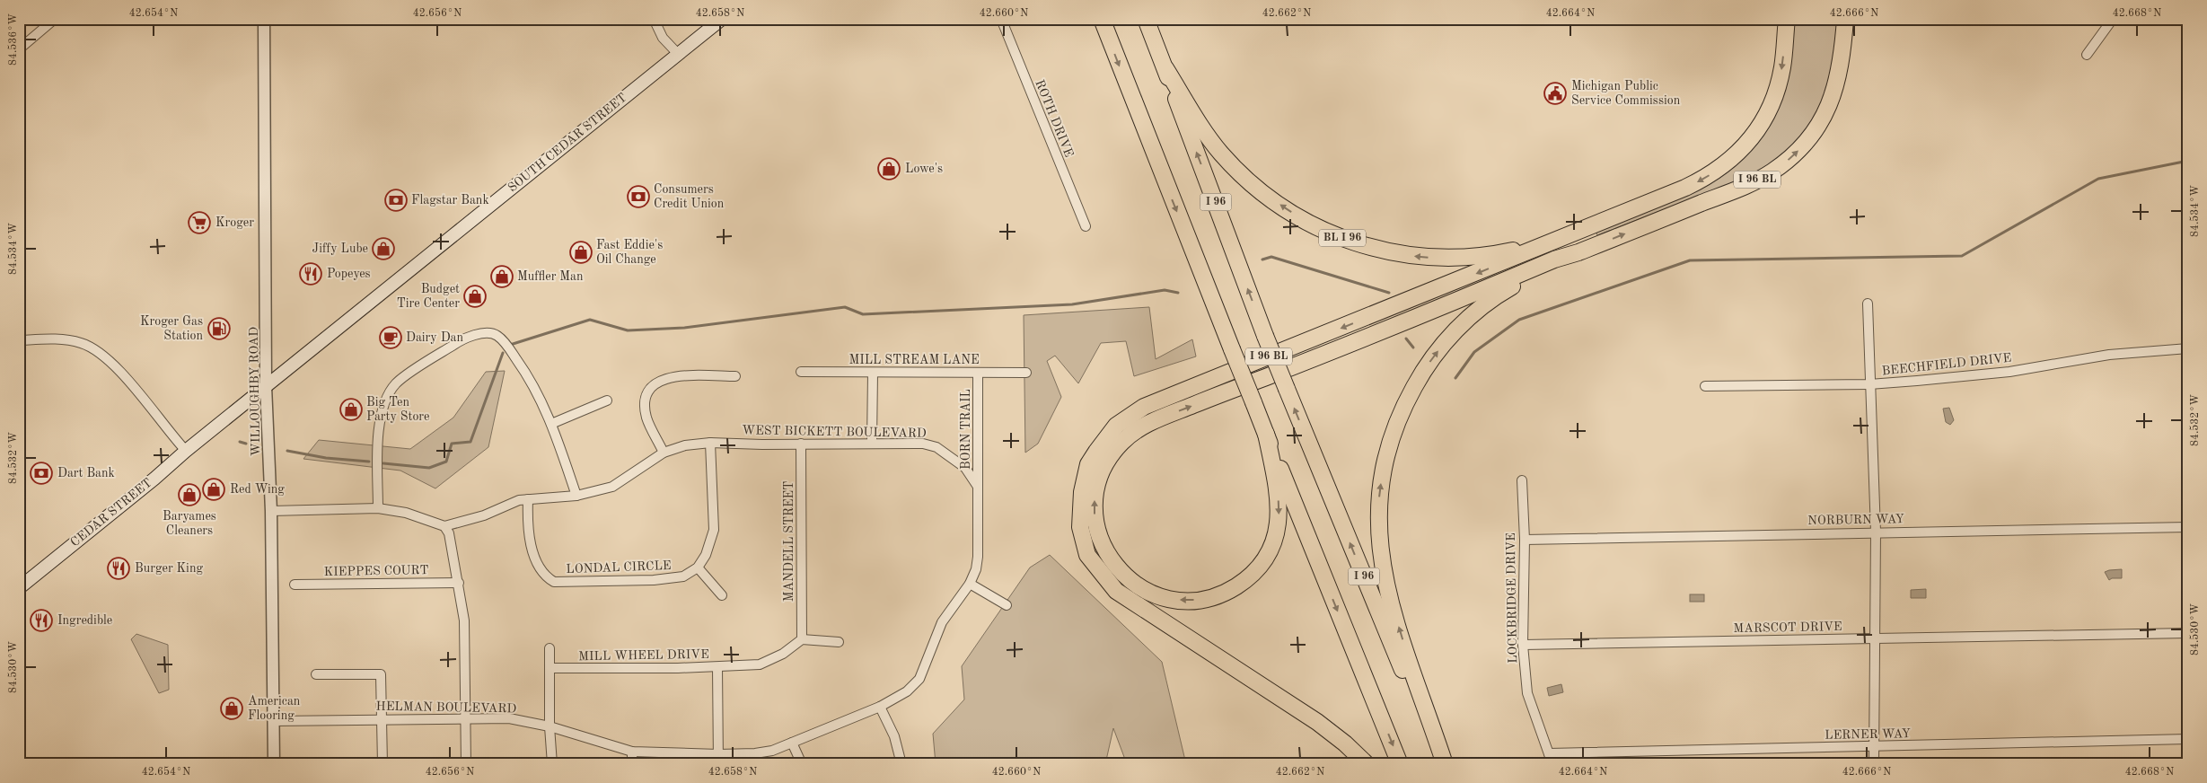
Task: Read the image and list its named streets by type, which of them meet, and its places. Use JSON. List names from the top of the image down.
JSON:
{
  "streets": {
    "highway": ["I 96 BL", "I 96", "BL I 96"],
    "main road": ["SOUTH CEDAR STREET", "CEDAR STREET"],
    "street": [
      "ROTH DRIVE",
      "MILL STREAM LANE",
      "BEECHFIELD DRIVE",
      "WILLOUGHBY ROAD",
      "BORN TRAIL",
      "WEST BICKETT BOULEVARD",
      "NORBURN WAY",
      "MANDELL STREET",
      "LONDAL CIRCLE",
      "KIEPPES COURT",
      "LOCKBRIDGE DRIVE",
      "MARSCOT DRIVE",
      "MILL WHEEL DRIVE",
      "HELMAN BOULEVARD",
      "LERNER WAY"
    ]
  },
  "crossings": [
    ["SOUTH CEDAR STREET", "WILLOUGHBY ROAD"],
    ["SOUTH CEDAR STREET", "CEDAR STREET"],
    ["I 96 BL", "BL I 96"],
    ["I 96", "BL I 96"],
    ["MILL STREAM LANE", "BORN TRAIL"],
    ["WILLOUGHBY ROAD", "CEDAR STREET"],
    ["WILLOUGHBY ROAD", "HELMAN BOULEVARD"],
    ["BORN TRAIL", "WEST BICKETT BOULEVARD"],
    ["WEST BICKETT BOULEVARD", "MANDELL STREET"],
    ["WEST BICKETT BOULEVARD", "LONDAL CIRCLE"],
    ["NORBURN WAY", "LOCKBRIDGE DRIVE"],
    ["MANDELL STREET", "MILL WHEEL DRIVE"],
    ["LOCKBRIDGE DRIVE", "MARSCOT DRIVE"],
    ["LOCKBRIDGE DRIVE", "LERNER WAY"]
  ],
  "places": {
    "public building": ["Michigan Public Service Commission"],
    "shop": [
      "Lowe's",
      "Jiffy Lube",
      "Fast Eddie's Oil Change",
      "Muffler Man",
      "Budget Tire Center",
      "Big Ten Party Store",
      "Red Wing",
      "Baryames Cleaners",
      "American Flooring"
    ],
    "bank": ["Consumers Credit Union", "Flagstar Bank", "Dart Bank"],
    "supermarket": ["Kroger"],
    "restaurant": ["Popeyes", "Burger King", "Ingredible"],
    "fuel station": ["Kroger Gas Station"],
    "cafe": ["Dairy Dan"]
  },
  "coordinates": [
    "42.654°N",
    "42.656°N",
    "42.658°N",
    "42.660°N",
    "42.662°N",
    "42.664°N",
    "42.666°N",
    "42.668°N",
    "84.536°W",
    "84.534°W",
    "84.532°W",
    "84.530°W"
  ]
}
